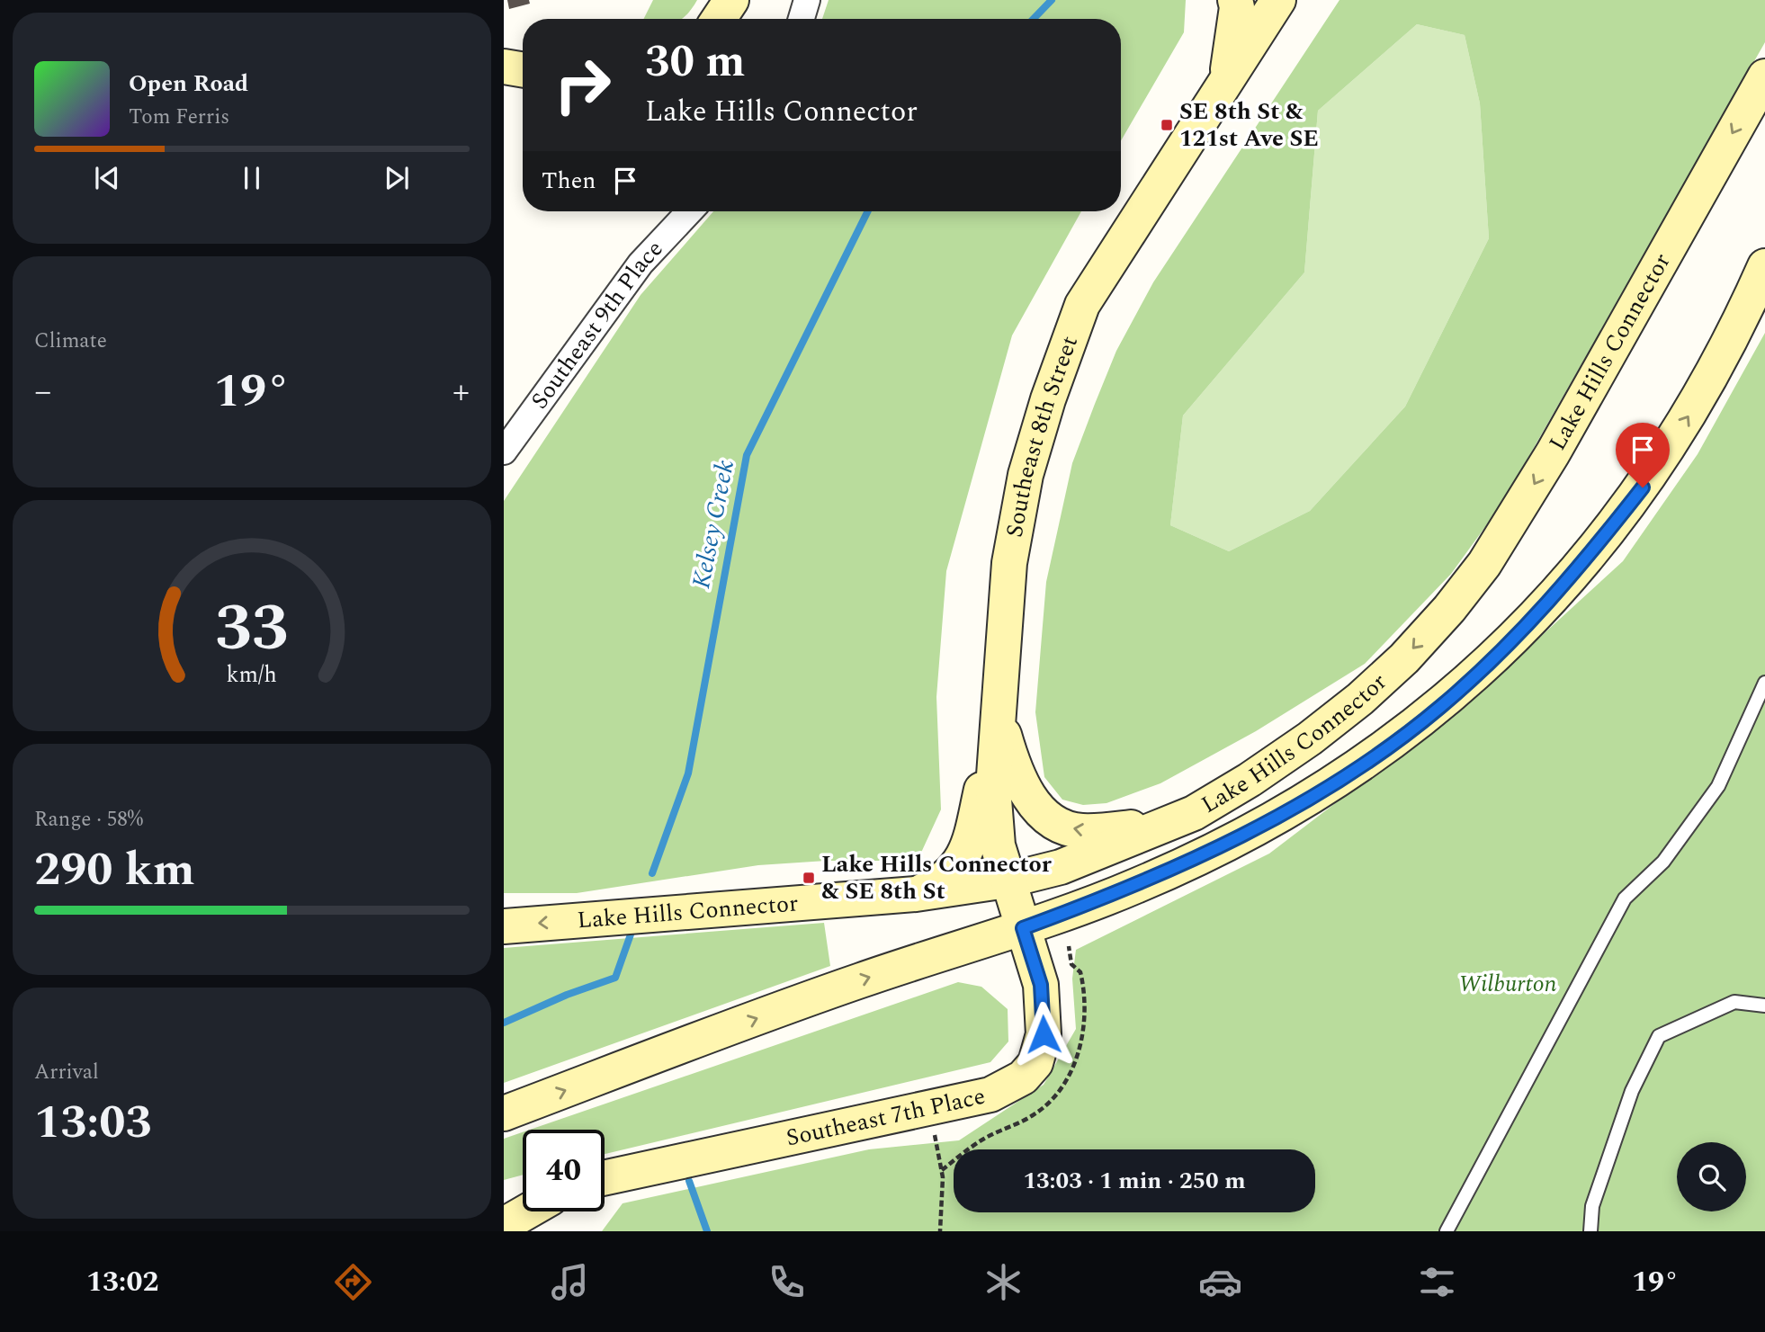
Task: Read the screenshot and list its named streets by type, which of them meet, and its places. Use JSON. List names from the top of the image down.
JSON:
{
  "streets": {
    "main road": ["Lake Hills Connector", "Southeast 8th Street", "Southeast 7th Place"],
    "street": ["Southeast 9th Place"]
  },
  "crossings": [
    ["Lake Hills Connector", "Southeast 8th Street"],
    ["Lake Hills Connector", "Southeast 7th Place"],
    ["Southeast 8th Street", "Southeast 7th Place"]
  ],
  "water": ["Kelsey Creek"],
  "parks": ["Wilburton"],
  "places": {
    "transit": ["SE 8th St & 121st Ave SE", "Lake Hills Connector & SE 8th St"]
  },
  "page": {
    "turn": ["30 m", "Lake Hills Connector"],
    "song": ["Open Road", "Tom Ferris"],
    "then": "Then",
    "tile": [
      "Climate",
      ["Range · 58%", "290 km"],
      ["Arrival", "13:03"]
    ],
    "heat": ["−", "19°", "+"],
    "limit": "40",
    "trip": "13:03 · 1 min · 250 m",
    "tabs": ["13:02", "19°"],
    "gauge": ["33", "km/h"]
  }
}
